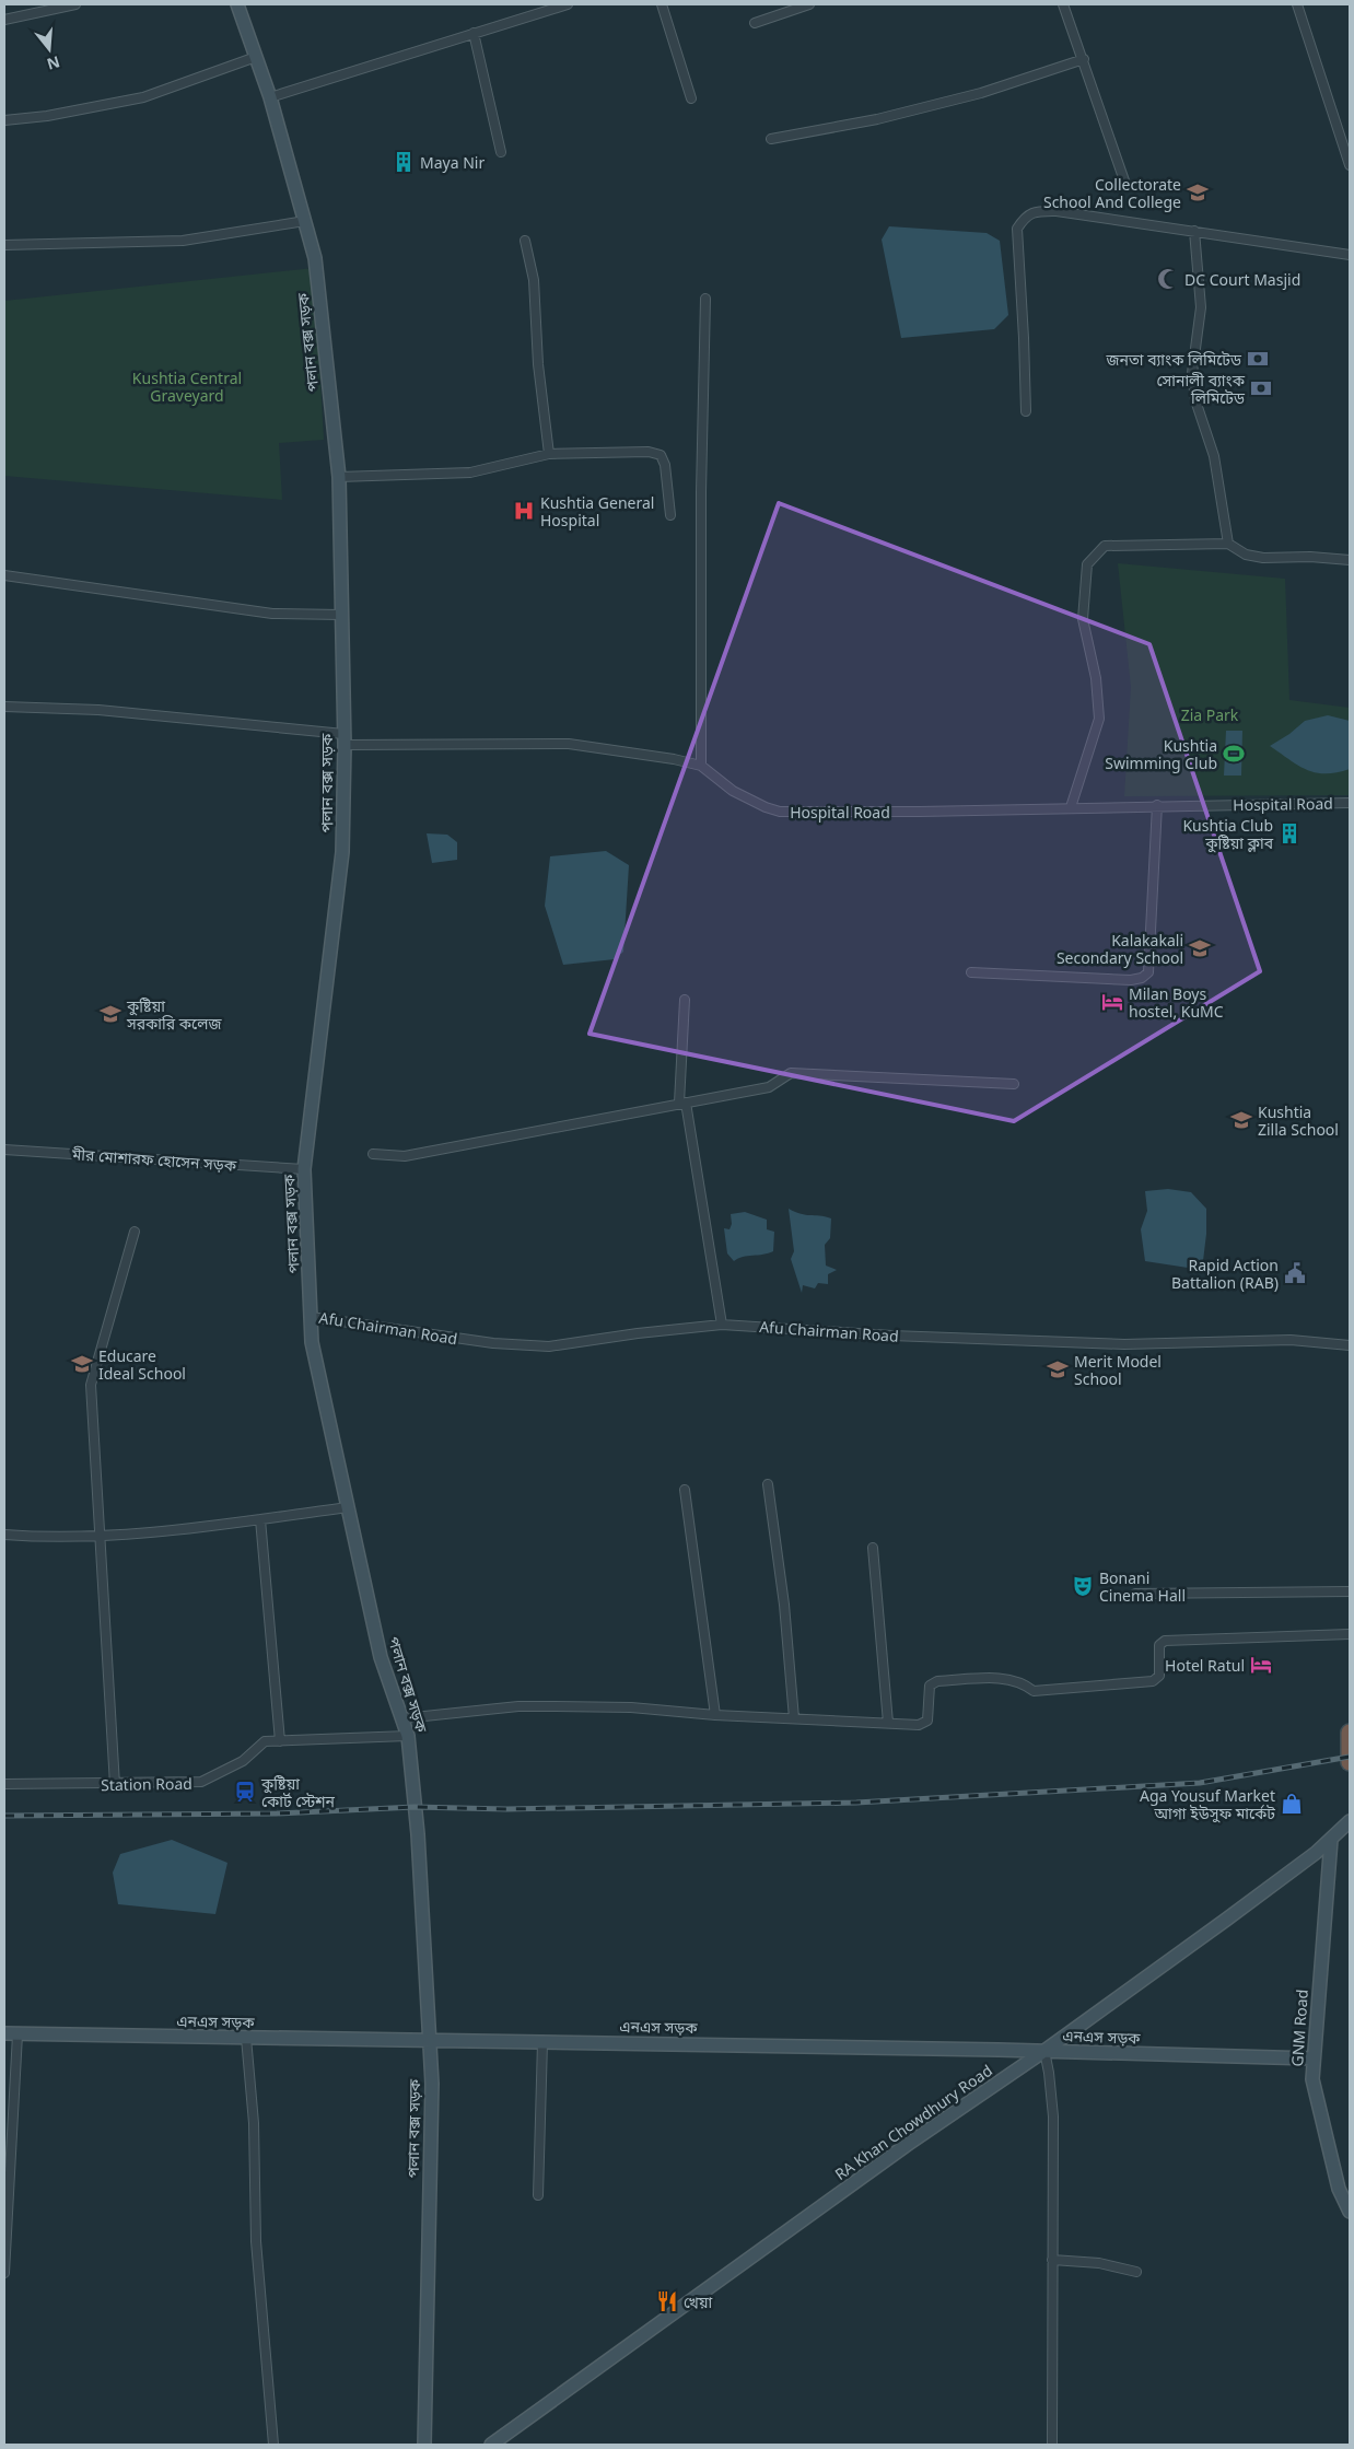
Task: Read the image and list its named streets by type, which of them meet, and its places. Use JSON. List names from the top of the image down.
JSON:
{
  "streets": {
    "main road": [
      "পলান বক্স সড়ক",
      "এনএস সড়ক",
      "GNM Road",
      "RA Khan Chowdhury Road"
    ],
    "street": [
      "Hospital Road",
      "মীর মোশারফ হোসেন সড়ক",
      "Afu Chairman Road",
      "Station Road"
    ]
  },
  "crossings": [
    ["পলান বক্স সড়ক", "Hospital Road"],
    ["পলান বক্স সড়ক", "মীর মোশারফ হোসেন সড়ক"],
    ["পলান বক্স সড়ক", "Afu Chairman Road"],
    ["পলান বক্স সড়ক", "Station Road"],
    ["পলান বক্স সড়ক", "এনএস সড়ক"],
    ["এনএস সড়ক", "GNM Road"],
    ["এনএস সড়ক", "RA Khan Chowdhury Road"],
    ["GNM Road", "RA Khan Chowdhury Road"]
  ],
  "parks": ["Kushtia Central Graveyard", "Zia Park"],
  "places": {
    "building": ["Maya Nir", "Kushtia Club কুষ্টিয়া ক্লাব"],
    "school or university": [
      "Collectorate School And College",
      "Kalakakali Secondary School",
      "কুষ্টিয়া সরকারি কলেজ",
      "Kushtia Zilla School",
      "Educare Ideal School",
      "Merit Model School"
    ],
    "mosque": ["DC Court Masjid"],
    "bank": ["জনতা ব্যাংক লিমিটেড", "সোনালী ব্যাংক লিমিটেড"],
    "hospital": ["Kushtia General Hospital"],
    "sports": ["Kushtia Swimming Club"],
    "hotel": ["Milan Boys hostel, KuMC", "Hotel Ratul"],
    "public building": ["Rapid Action Battalion (RAB)"],
    "theatre": ["Bonani Cinema Hall"],
    "station": ["কুষ্টিয়া কোর্ট স্টেশন"],
    "shop": ["Aga Yousuf Market আগা ইউসুফ মার্কেট"],
    "restaurant": ["খেয়া"]
  },
  "north": "bottom"
}
